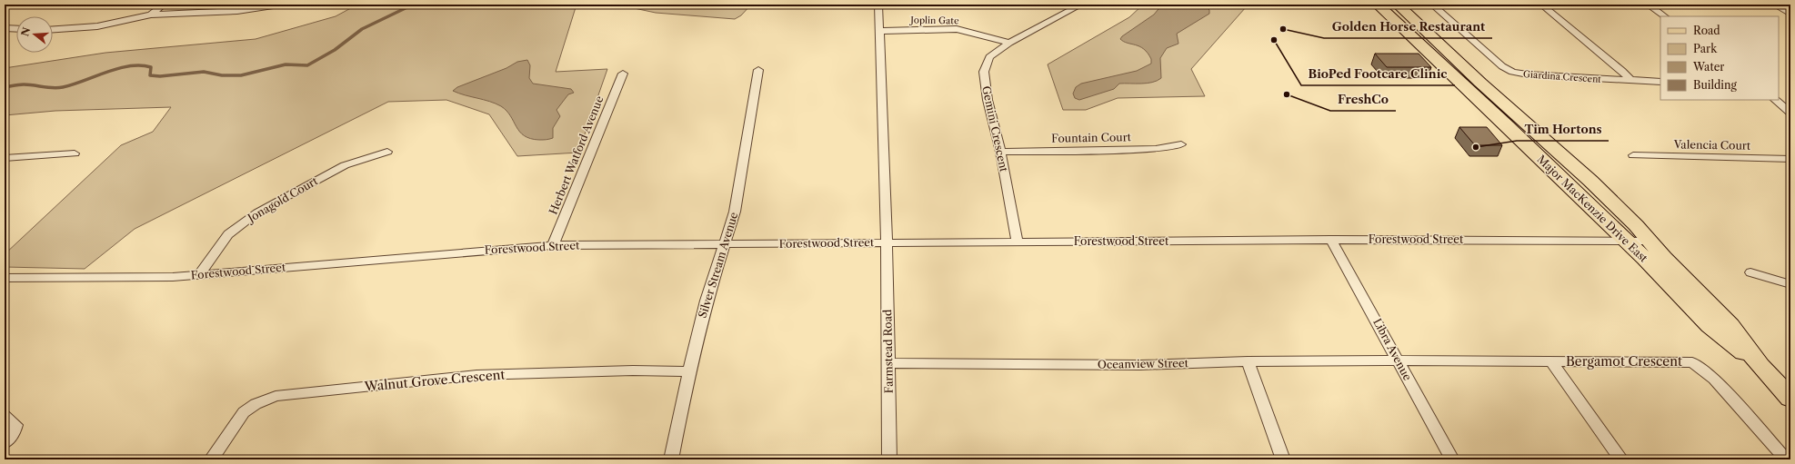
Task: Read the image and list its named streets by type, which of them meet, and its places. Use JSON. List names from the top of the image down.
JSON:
{
  "streets": {
    "main road": ["Major MacKenzie Drive East"],
    "street": [
      "Joplin Gate",
      "Giardina Crescent",
      "Gemini Crescent",
      "Fountain Court",
      "Valencia Court",
      "Herbert Watford Avenue",
      "Jonagold Court",
      "Forestwood Street",
      "Silver Stream Avenue",
      "Libra Avenue",
      "Farmstead Road",
      "Bergamot Crescent",
      "Oceanview Street",
      "Walnut Grove Crescent"
    ]
  },
  "crossings": [
    ["Joplin Gate", "Gemini Crescent"],
    ["Gemini Crescent", "Fountain Court"],
    ["Gemini Crescent", "Forestwood Street"],
    ["Herbert Watford Avenue", "Forestwood Street"],
    ["Jonagold Court", "Forestwood Street"],
    ["Major MacKenzie Drive East", "Forestwood Street"],
    ["Forestwood Street", "Silver Stream Avenue"],
    ["Forestwood Street", "Libra Avenue"],
    ["Forestwood Street", "Farmstead Road"],
    ["Silver Stream Avenue", "Walnut Grove Crescent"],
    ["Libra Avenue", "Bergamot Crescent"],
    ["Libra Avenue", "Oceanview Street"],
    ["Farmstead Road", "Oceanview Street"],
    ["Bergamot Crescent", "Oceanview Street"]
  ],
  "places": [
    "Golden Horse Restaurant",
    "BioPed Footcare Clinic",
    "FreshCo",
    "Tim Hortons"
  ],
  "legend": [
    "Road",
    "Park",
    "Water",
    "Building"
  ],
  "north": "left"
}
